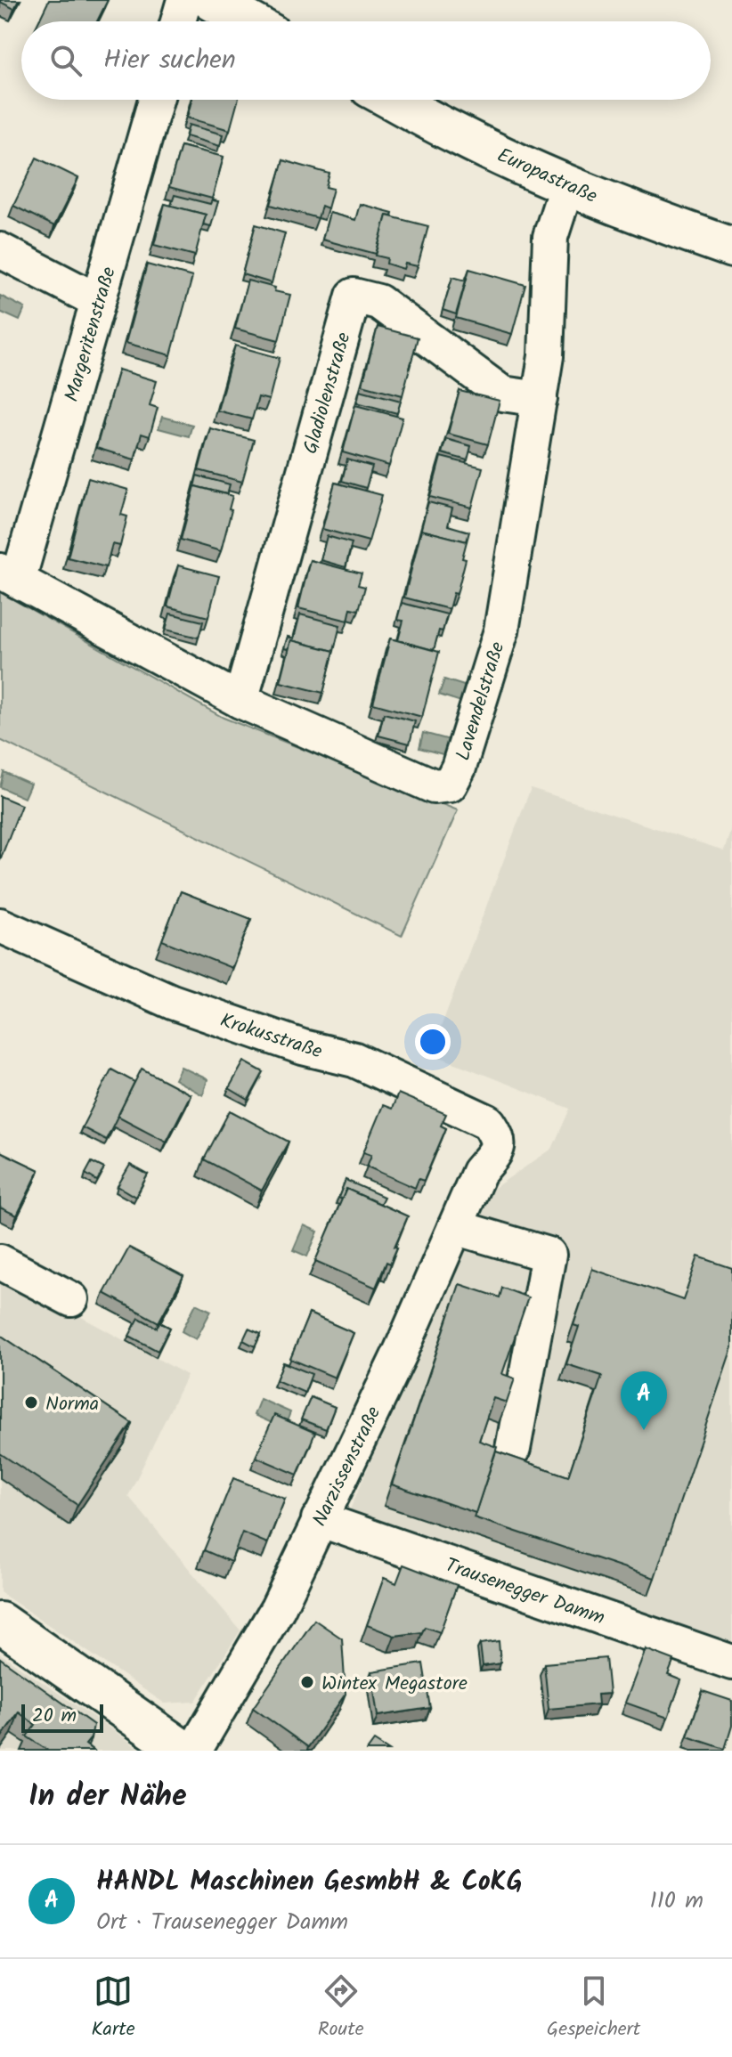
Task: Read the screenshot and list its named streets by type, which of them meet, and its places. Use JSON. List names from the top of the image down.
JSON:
{
  "streets": {
    "main road": ["Europastraße"],
    "street": [
      "Margeritenstraße",
      "Gladiolenstraße",
      "Lavendelstraße",
      "Krokusstraße",
      "Narzissenstraße",
      "Trausenegger Damm"
    ]
  },
  "crossings": [
    ["Europastraße", "Lavendelstraße"],
    ["Margeritenstraße", "Lavendelstraße"],
    ["Gladiolenstraße", "Lavendelstraße"],
    ["Krokusstraße", "Narzissenstraße"],
    ["Narzissenstraße", "Trausenegger Damm"]
  ],
  "places": ["Norma", "Wintex Megastore"],
  "scale_bar": "20 m",
  "page": {
    "search": "Hier suchen",
    "pins": "A",
    "scale": "20 m",
    "heading": "In der Nähe",
    "list": [
      {
        "mark": "A",
        "name": "HANDL Maschinen GesmbH & CoKG",
        "note": "Ort · Trausenegger Damm",
        "value": "110 m"
      }
    ],
    "nav": ["Karte", "Route", "Gespeichert"]
  }
}
